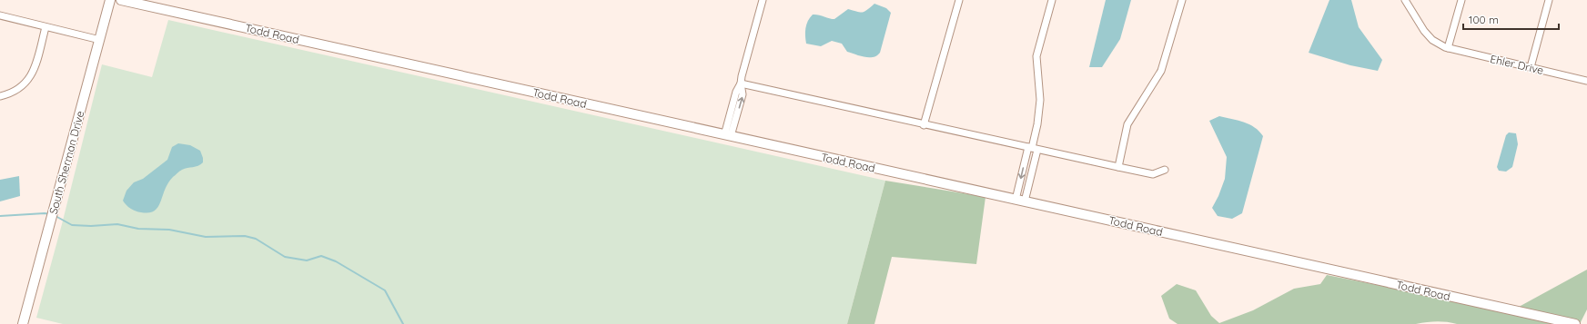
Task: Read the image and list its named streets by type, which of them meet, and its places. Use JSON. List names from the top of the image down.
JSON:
{
  "streets": {
    "street": ["Todd Road", "Ehler Drive", "South Sherman Drive"]
  },
  "scale_bar": "100 m"
}
